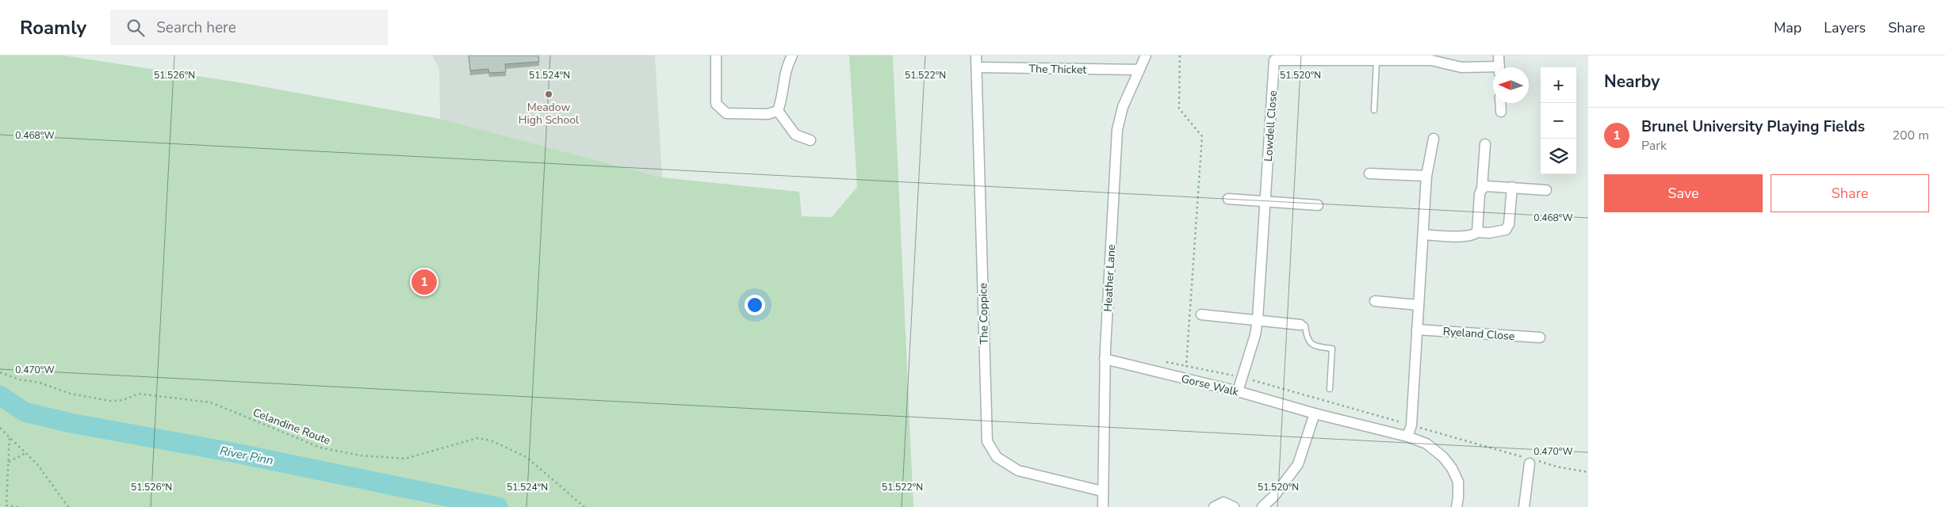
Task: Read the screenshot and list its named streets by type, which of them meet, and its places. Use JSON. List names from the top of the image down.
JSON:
{
  "streets": {
    "street": [
      "The Thicket",
      "Lowdell Close",
      "Heather Lane",
      "The Coppice",
      "Ryeland Close",
      "Gorse Walk"
    ],
    "path": ["Celandine Route"]
  },
  "crossings": [
    ["The Thicket", "Heather Lane"],
    ["The Thicket", "The Coppice"],
    ["Lowdell Close", "Gorse Walk"],
    ["Heather Lane", "The Coppice"],
    ["Heather Lane", "Gorse Walk"]
  ],
  "water": ["River Pinn"],
  "places": ["Meadow High School"],
  "north": "left",
  "page": {
    "header": "Roamly",
    "search": "Search here",
    "nav": ["Map", "Layers", "Share"],
    "heading": "Nearby",
    "map_buttons": ["+", "−"],
    "list": [
      {
        "mark": "1",
        "name": "Brunel University Playing Fields",
        "note": "Park",
        "value": "200 m"
      }
    ],
    "buttons": ["Save", "Share"],
    "pins": "1"
  },
  "coordinates": [
    "51.526°N",
    "51.524°N",
    "51.522°N",
    "51.520°N",
    "0.468°W",
    "0.470°W"
  ]
}
